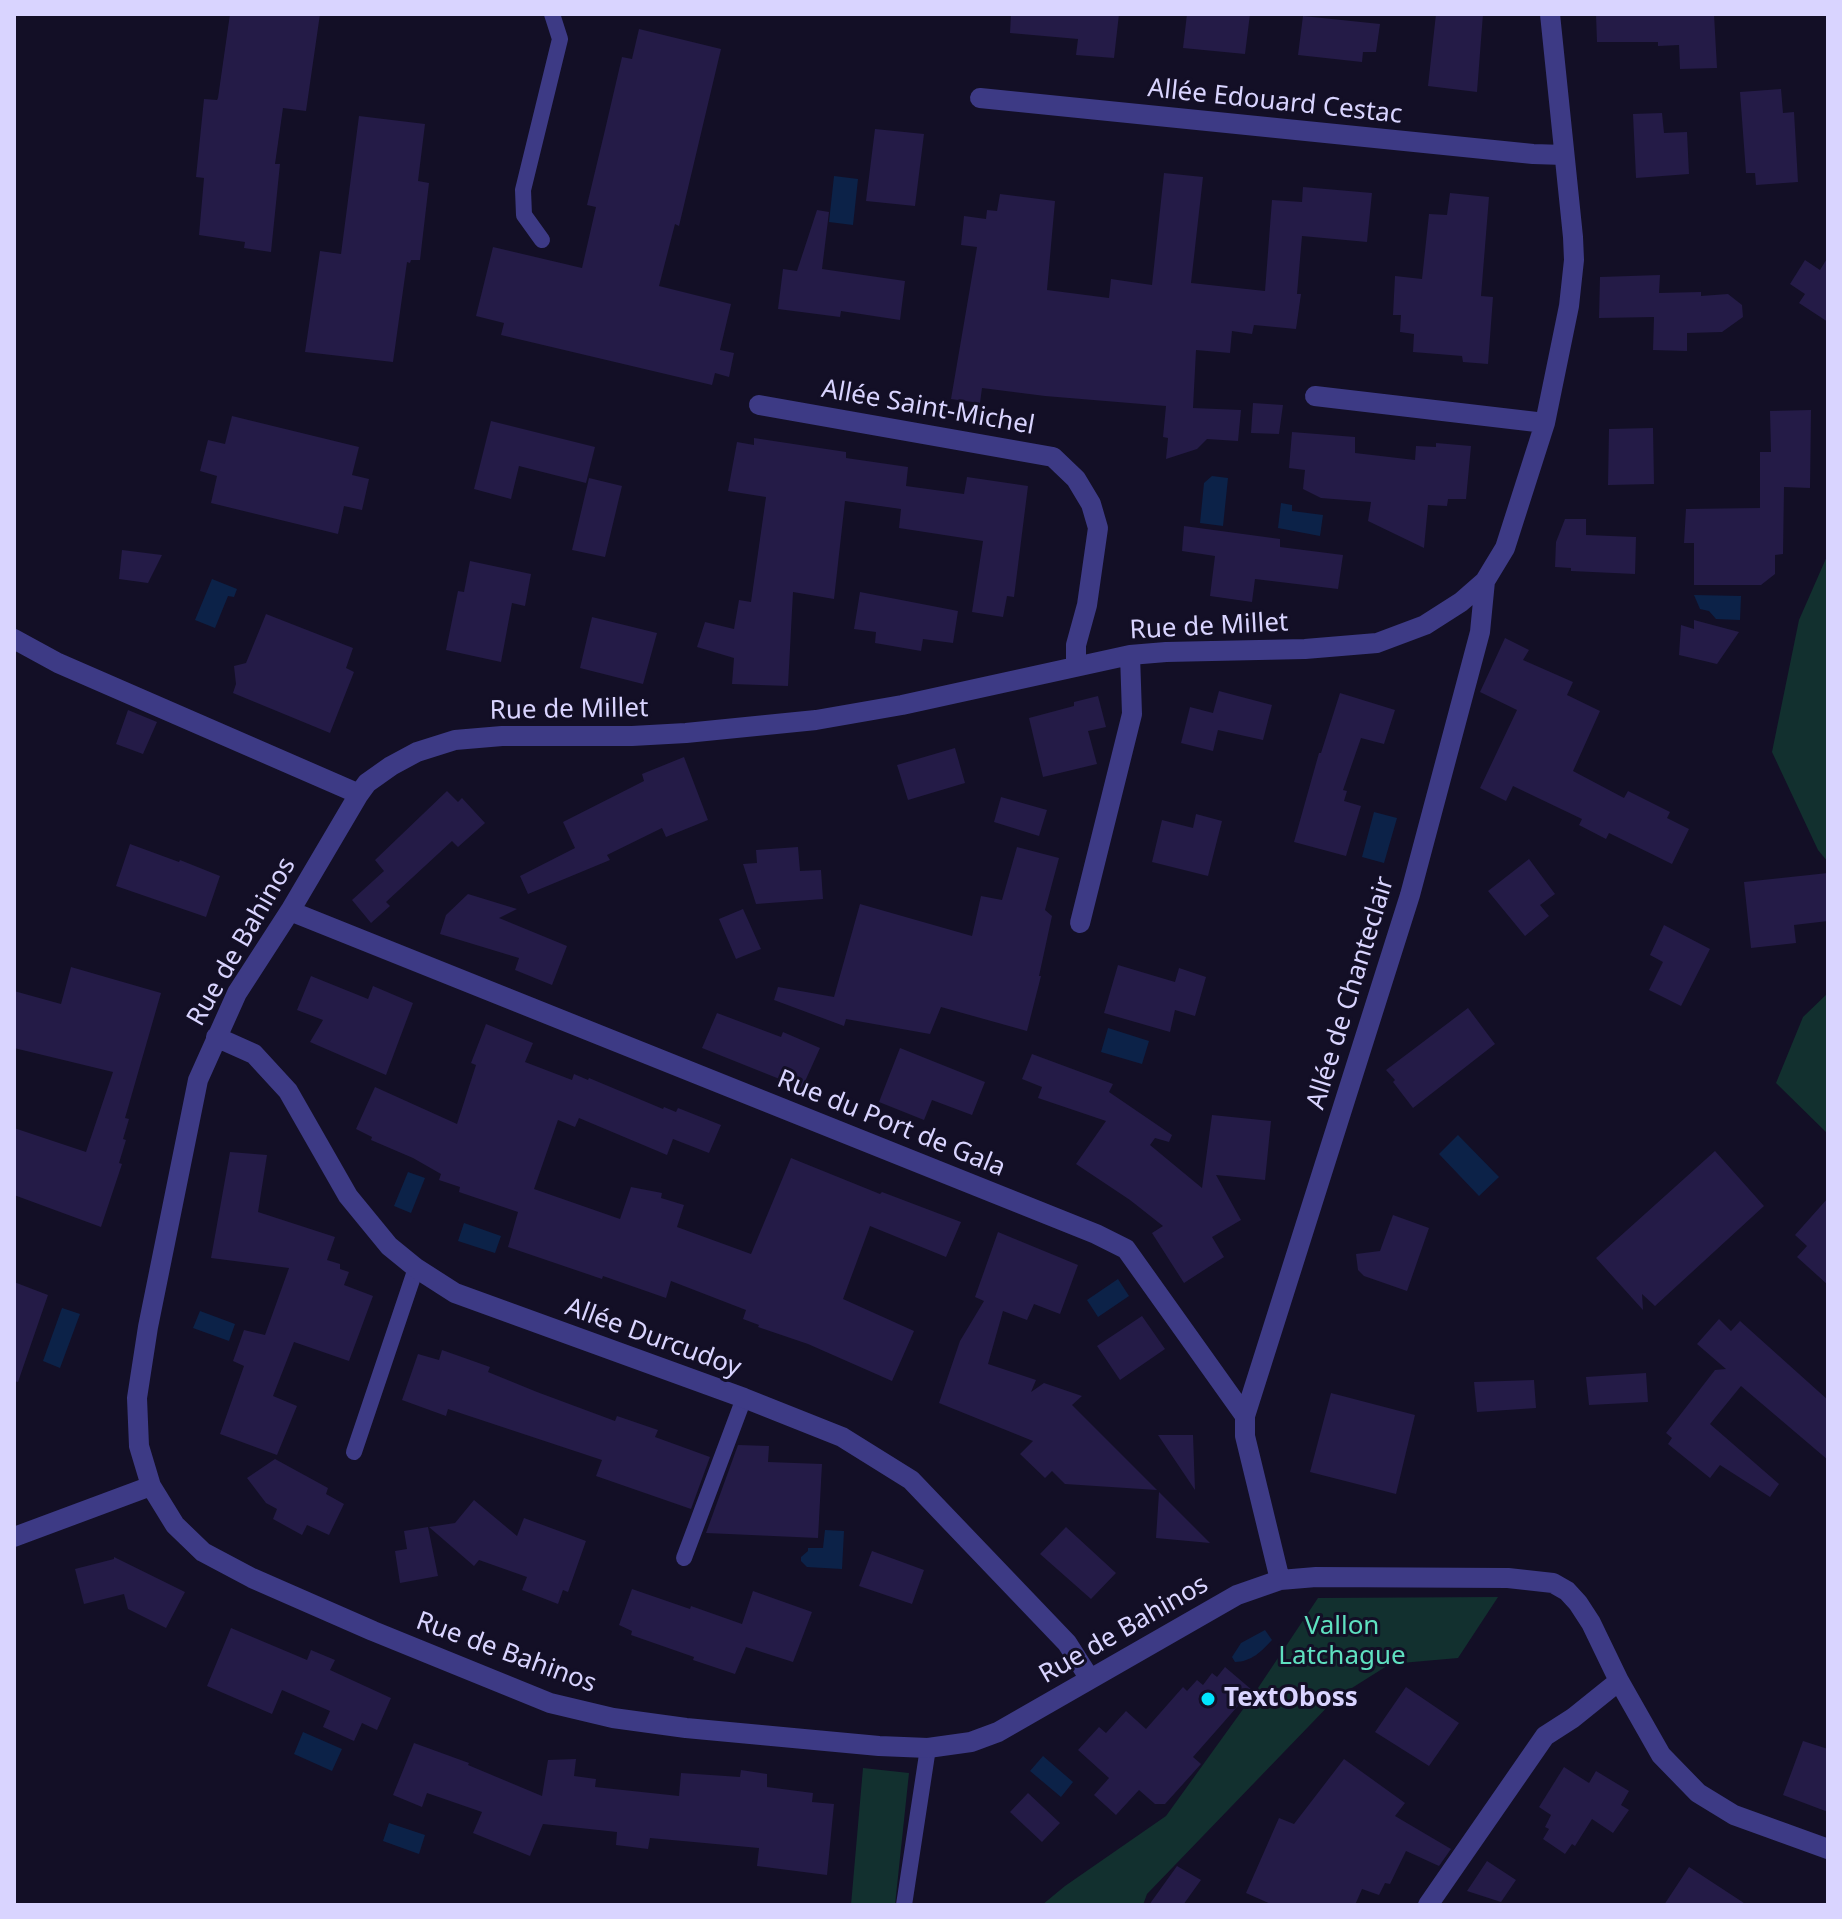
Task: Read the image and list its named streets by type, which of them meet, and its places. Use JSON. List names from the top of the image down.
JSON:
{
  "streets": {
    "street": [
      "Allée Edouard Cestac",
      "Allée Saint-Michel",
      "Rue de Millet",
      "Rue de Bahinos",
      "Allée de Chanteclair",
      "Rue du Port de Gala",
      "Allée Durcudoy"
    ]
  },
  "crossings": [
    ["Allée Edouard Cestac", "Rue de Millet"],
    ["Allée Saint-Michel", "Rue de Millet"],
    ["Rue de Millet", "Rue de Bahinos"],
    ["Rue de Millet", "Allée de Chanteclair"],
    ["Rue de Bahinos", "Rue du Port de Gala"],
    ["Rue de Bahinos", "Allée Durcudoy"],
    ["Allée de Chanteclair", "Rue du Port de Gala"]
  ],
  "parks": ["Vallon Latchague"],
  "places": ["TextOboss"]
}
